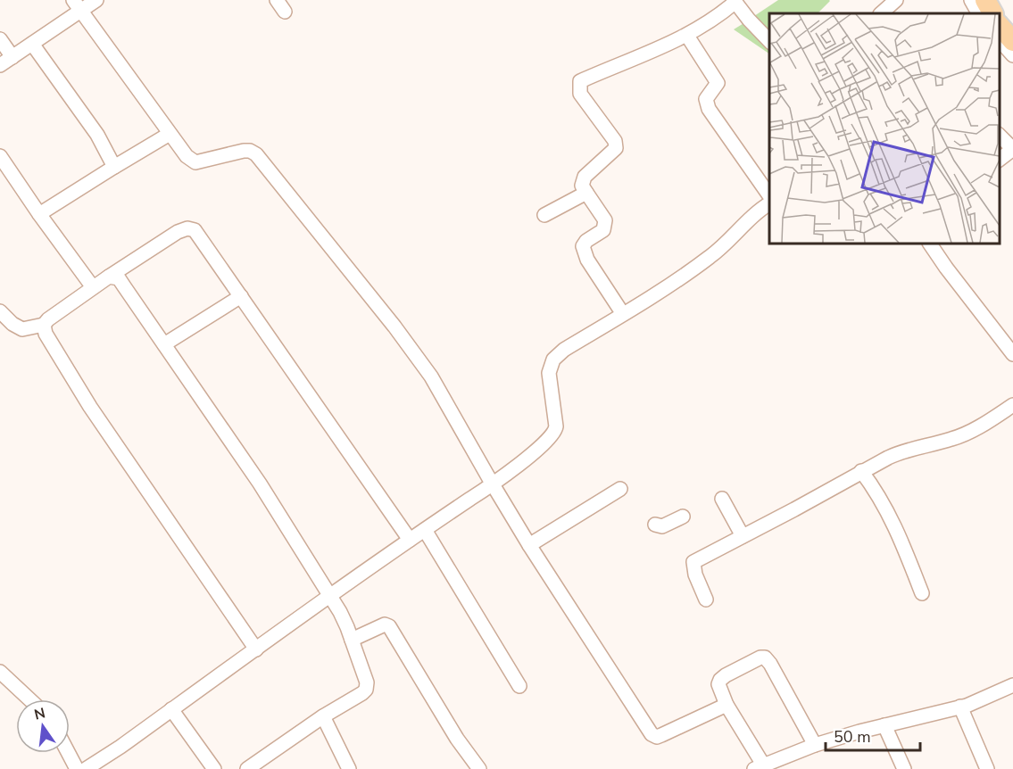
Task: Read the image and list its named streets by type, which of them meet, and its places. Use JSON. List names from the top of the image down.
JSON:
{
  "scale_bar": "50 m",
  "north": "top"
}
